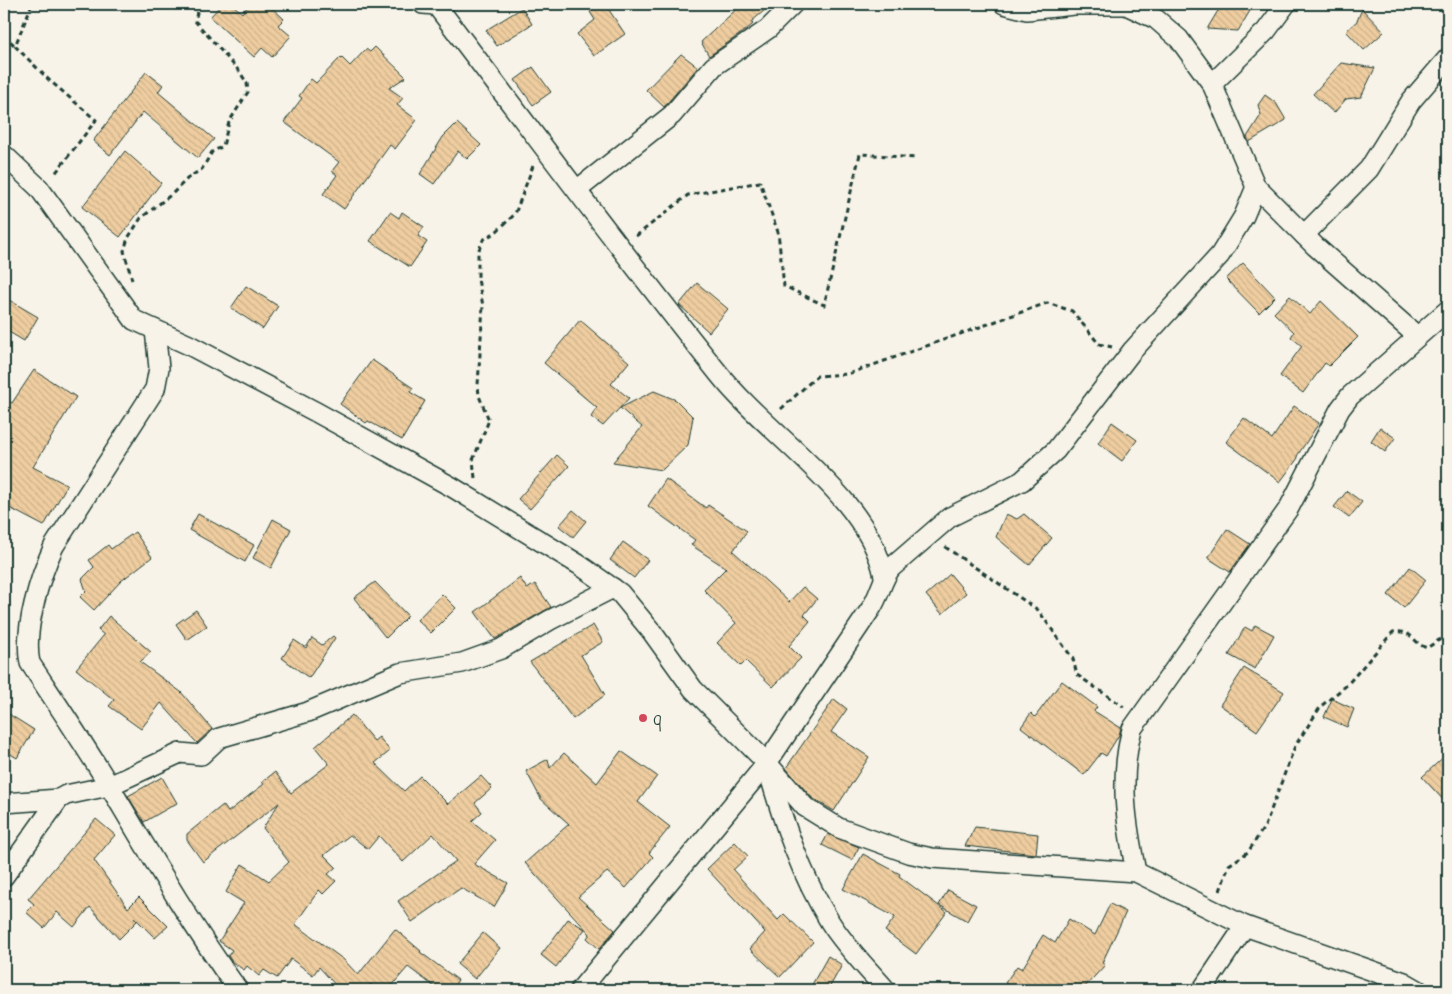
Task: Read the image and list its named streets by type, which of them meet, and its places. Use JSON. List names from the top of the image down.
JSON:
{
  "places": ["q"]
}
